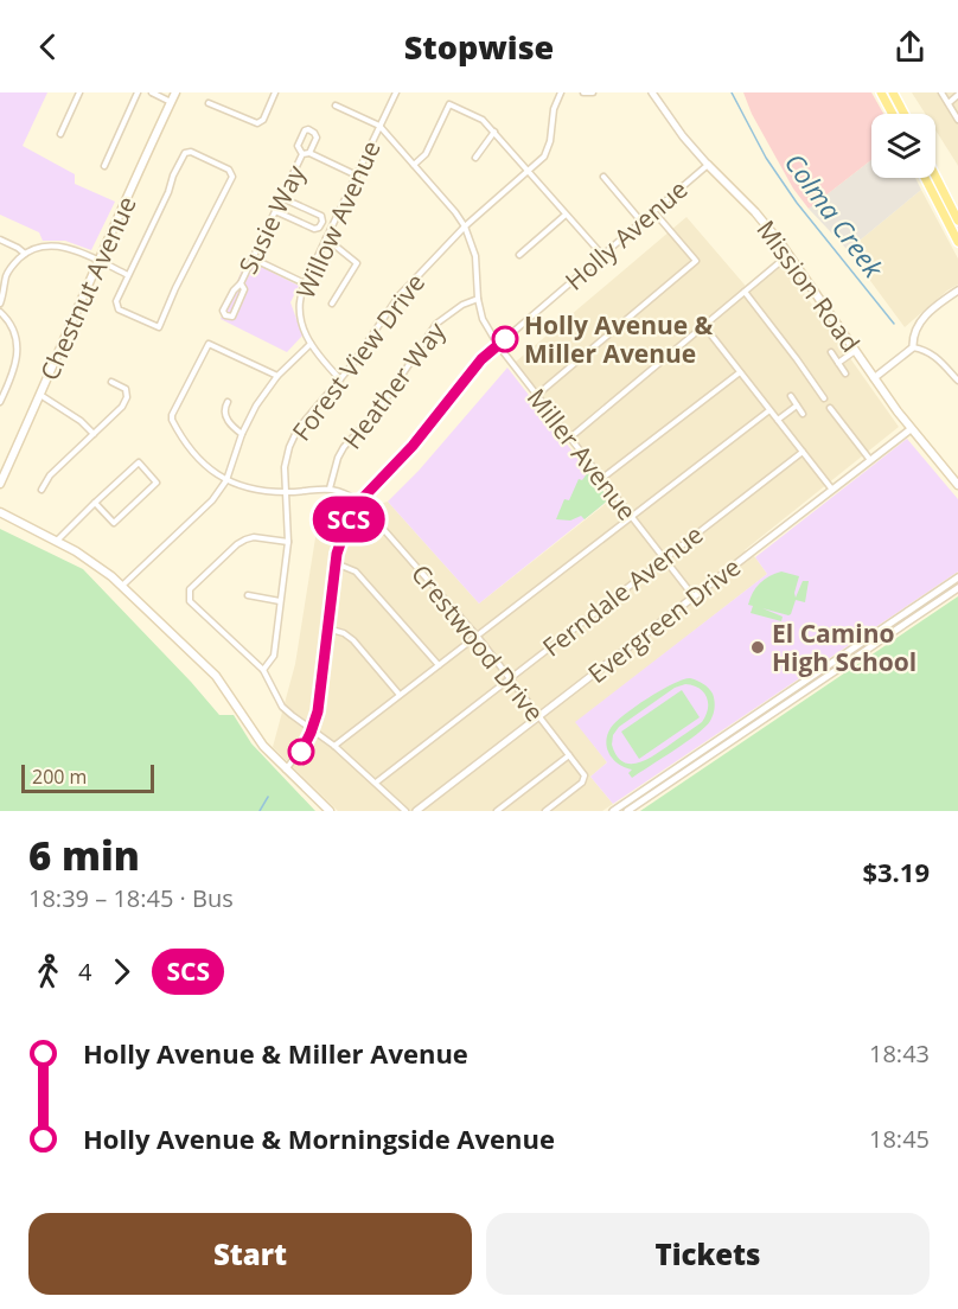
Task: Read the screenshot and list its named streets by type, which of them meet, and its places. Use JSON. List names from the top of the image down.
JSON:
{
  "streets": {
    "main road": ["Mission Road", "Chestnut Avenue"],
    "street": [
      "Susie Way",
      "Willow Avenue",
      "Holly Avenue",
      "Forest View Drive",
      "Heather Way",
      "Miller Avenue",
      "Ferndale Avenue",
      "Evergreen Drive",
      "Crestwood Drive"
    ]
  },
  "crossings": [
    ["Willow Avenue", "Forest View Drive"],
    ["Willow Avenue", "Miller Avenue"],
    ["Holly Avenue", "Mission Road"],
    ["Holly Avenue", "Miller Avenue"],
    ["Holly Avenue", "Crestwood Drive"],
    ["Mission Road", "Evergreen Drive"],
    ["Forest View Drive", "Miller Avenue"],
    ["Forest View Drive", "Crestwood Drive"],
    ["Heather Way", "Miller Avenue"],
    ["Heather Way", "Crestwood Drive"],
    ["Miller Avenue", "Ferndale Avenue"],
    ["Miller Avenue", "Evergreen Drive"],
    ["Ferndale Avenue", "Crestwood Drive"],
    ["Evergreen Drive", "Crestwood Drive"]
  ],
  "water": ["Colma Creek"],
  "places": ["Holly Avenue & Miller Avenue", "El Camino High School"],
  "lines": ["bus line SCS"],
  "scale_bar": "200 m",
  "page": {
    "header": "Stopwise",
    "on_map": "SCS",
    "scale": "200 m",
    "heading": ["6 min", "18:39 – 18:45 · Bus", "$3.19"],
    "legs": ["4", "SCS"],
    "list": [
      {
        "name": "Holly Avenue & Miller Avenue",
        "value": "18:43"
      },
      {
        "name": "Holly Avenue & Morningside Avenue",
        "value": "18:45"
      }
    ],
    "buttons": ["Start", "Tickets"]
  }
}
